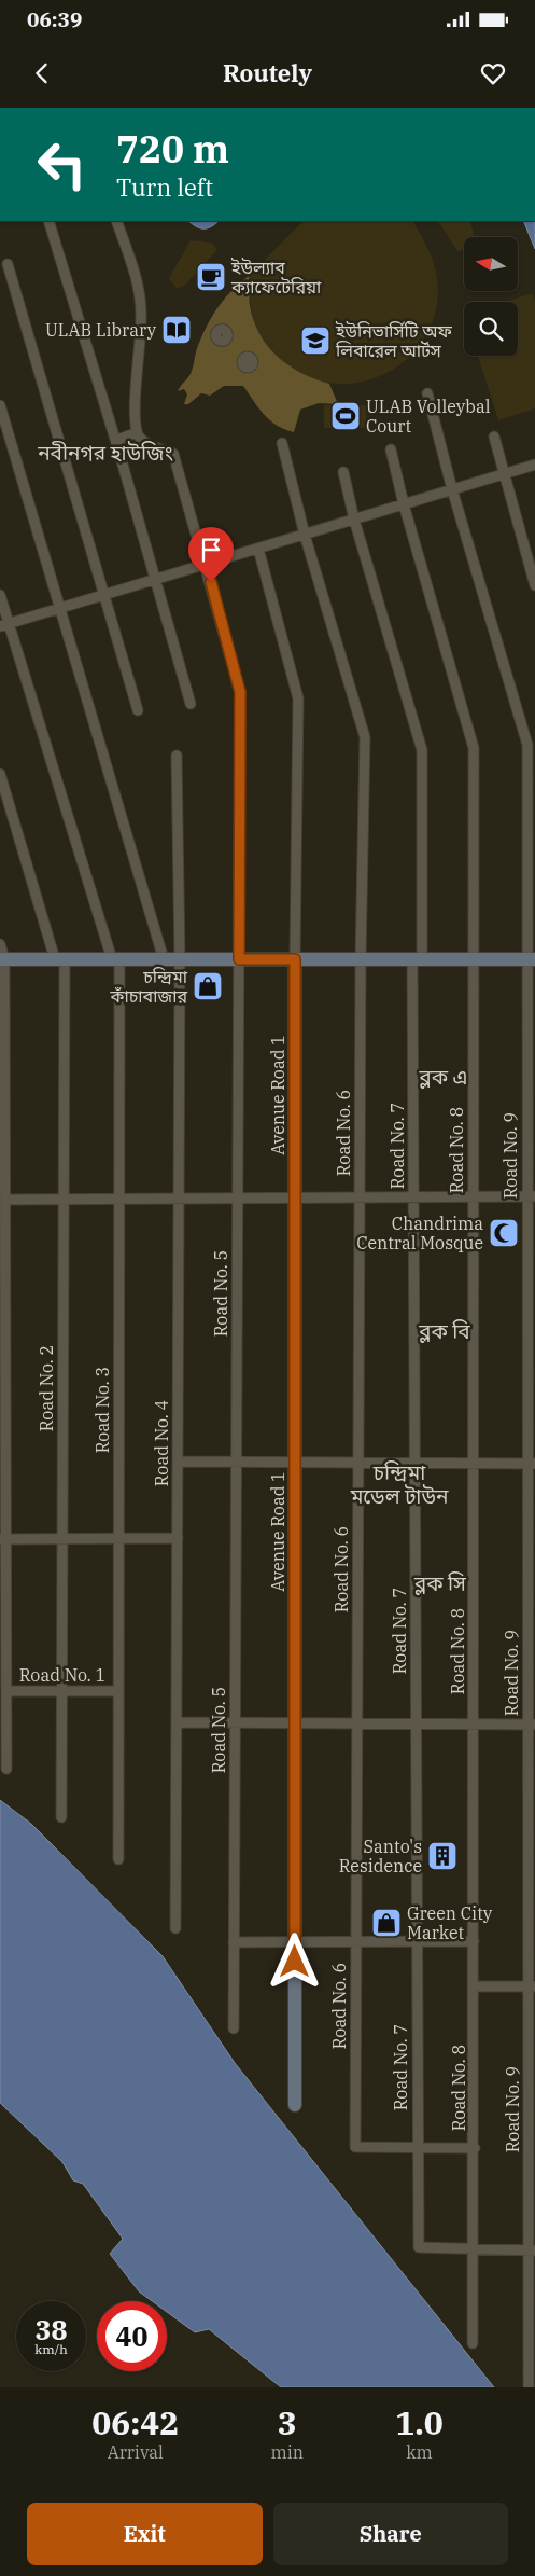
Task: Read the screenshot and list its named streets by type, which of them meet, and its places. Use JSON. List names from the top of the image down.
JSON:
{
  "streets": {
    "street": [
      "Avenue Road 1",
      "Road No. 6",
      "Road No. 7",
      "Road No. 8",
      "Road No. 9",
      "Road No. 5",
      "Road No. 2",
      "Road No. 3",
      "Road No. 4",
      "Road No. 1"
    ]
  },
  "crossings": [
    ["Road No. 6", "Road No. 7"],
    ["Road No. 7", "Road No. 8"],
    ["Road No. 2", "Road No. 1"],
    ["Road No. 3", "Road No. 1"]
  ],
  "districts": [
    "নবীনগর হাউজিং",
    "ব্লক এ",
    "ব্লক বি",
    "চন্দ্রিমা মডেল টাউন",
    "ব্লক সি"
  ],
  "places": {
    "cafe": ["ইউল্যাব ক্যাফেটেরিয়া"],
    "library": ["ULAB Library"],
    "school or university": ["ইউনিভার্সিটি অফ লিবারেল আর্টস"],
    "sports": ["ULAB Volleybal Court"],
    "shop": ["চন্দ্রিমা কাঁচাবাজার", "Green City Market"],
    "mosque": ["Chandrima Central Mosque"],
    "building": ["Santo's Residence"]
  },
  "north": "left",
  "page": {
    "status": "06:39",
    "header": "Routely",
    "turn": ["720 m", "Turn left"],
    "speed": "38 km/h",
    "limit": "40",
    "eta": [
      "06:42",
      "Arrival",
      "3",
      "min",
      "1.0",
      "km"
    ],
    "buttons": ["Exit", "Share"]
  }
}
